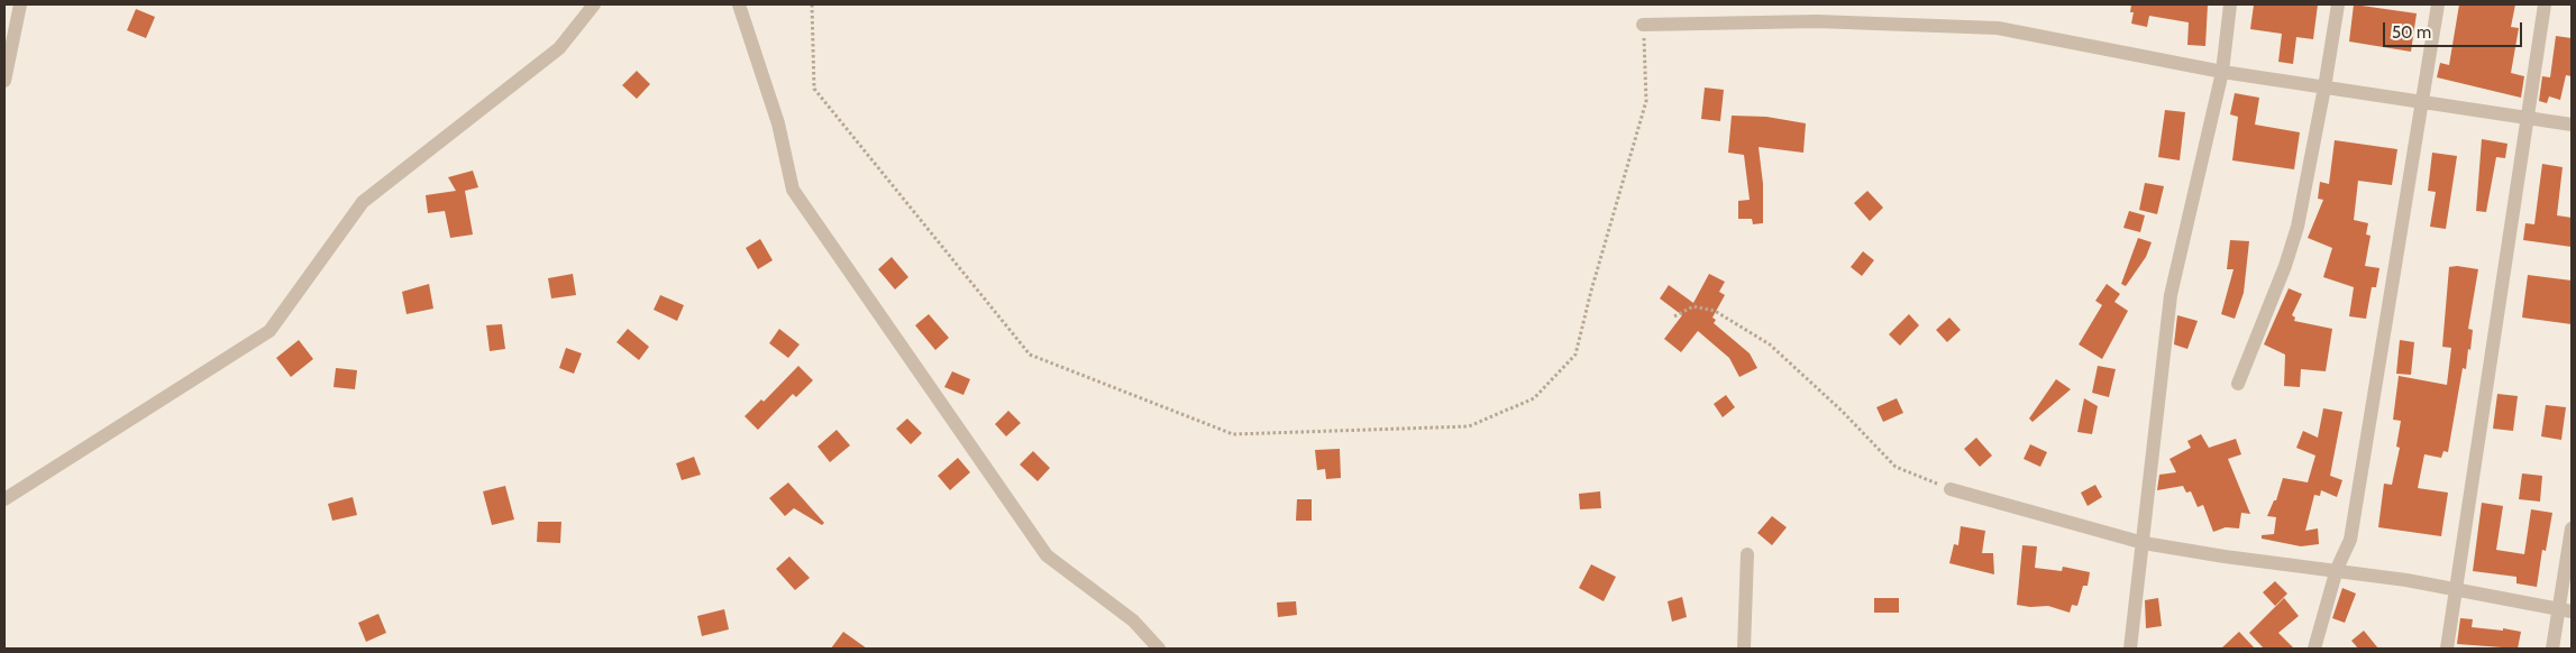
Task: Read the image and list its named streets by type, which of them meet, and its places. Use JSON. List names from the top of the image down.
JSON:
{
  "scale_bar": "50 m"
}
